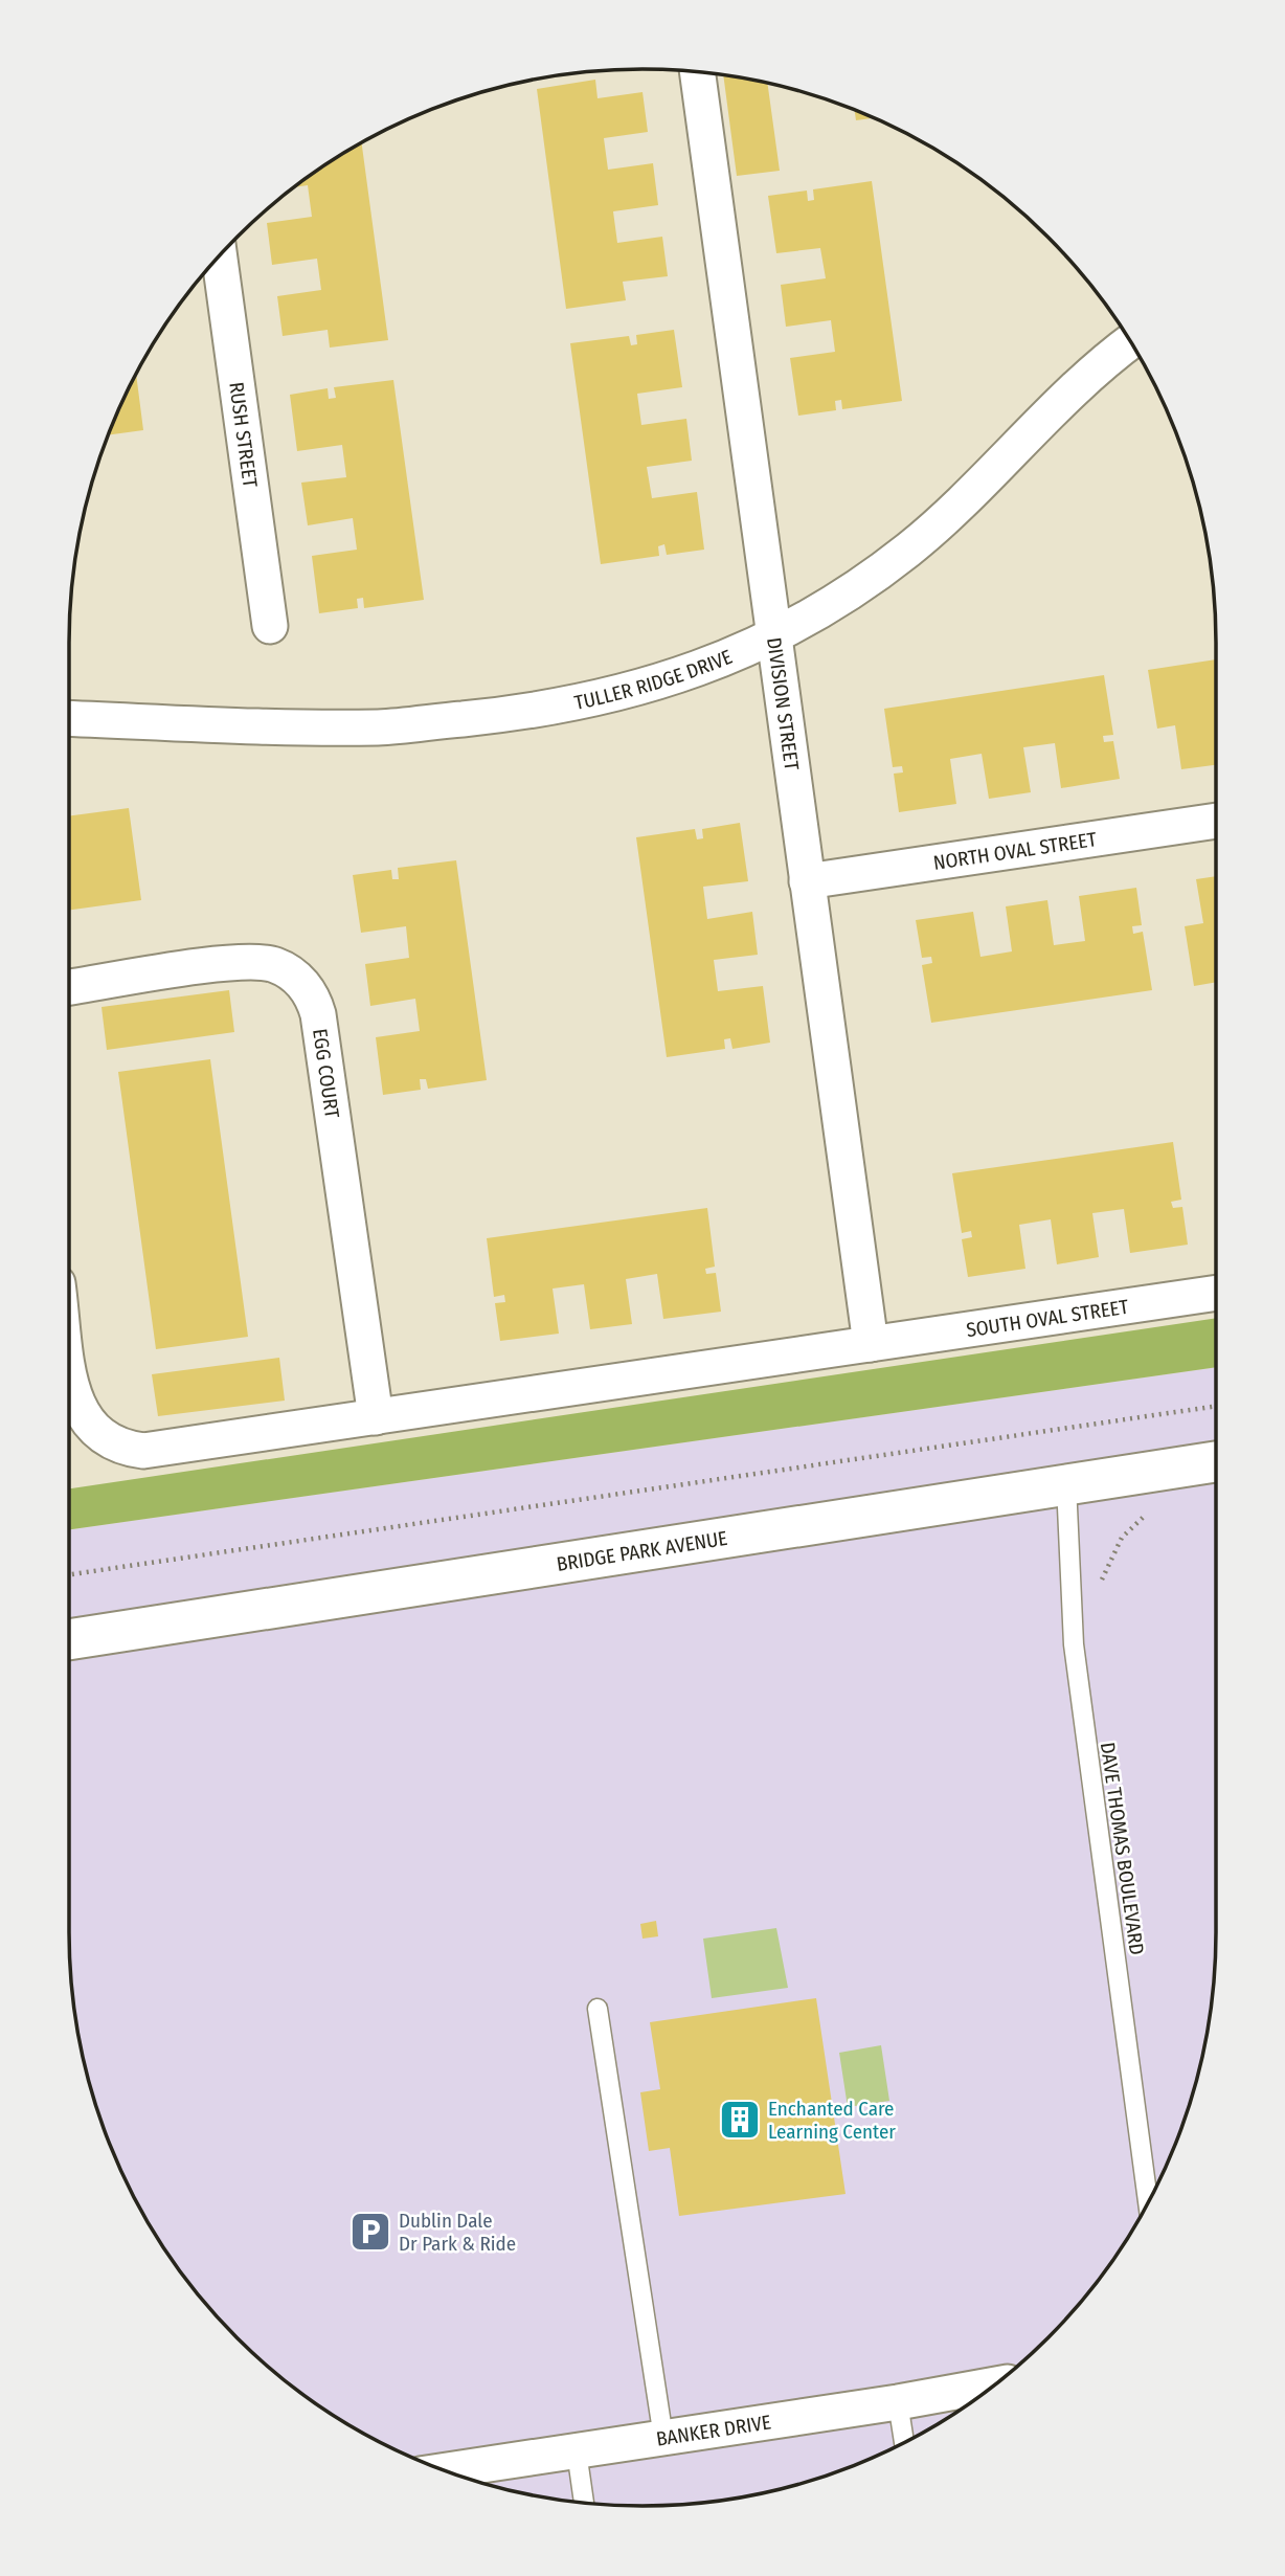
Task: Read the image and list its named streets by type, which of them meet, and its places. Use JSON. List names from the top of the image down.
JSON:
{
  "streets": {
    "street": [
      "RUSH STREET",
      "TULLER RIDGE DRIVE",
      "DIVISION STREET",
      "NORTH OVAL STREET",
      "EGG COURT",
      "SOUTH OVAL STREET",
      "BRIDGE PARK AVENUE",
      "BANKER DRIVE"
    ],
    "lane": ["DAVE THOMAS BOULEVARD"]
  },
  "crossings": [
    ["TULLER RIDGE DRIVE", "DIVISION STREET"],
    ["DIVISION STREET", "NORTH OVAL STREET"],
    ["DIVISION STREET", "SOUTH OVAL STREET"],
    ["BRIDGE PARK AVENUE", "DAVE THOMAS BOULEVARD"]
  ],
  "places": {
    "building": ["Enchanted Care Learning Center"],
    "parking": ["Dublin Dale Dr Park & Ride"]
  }
}
